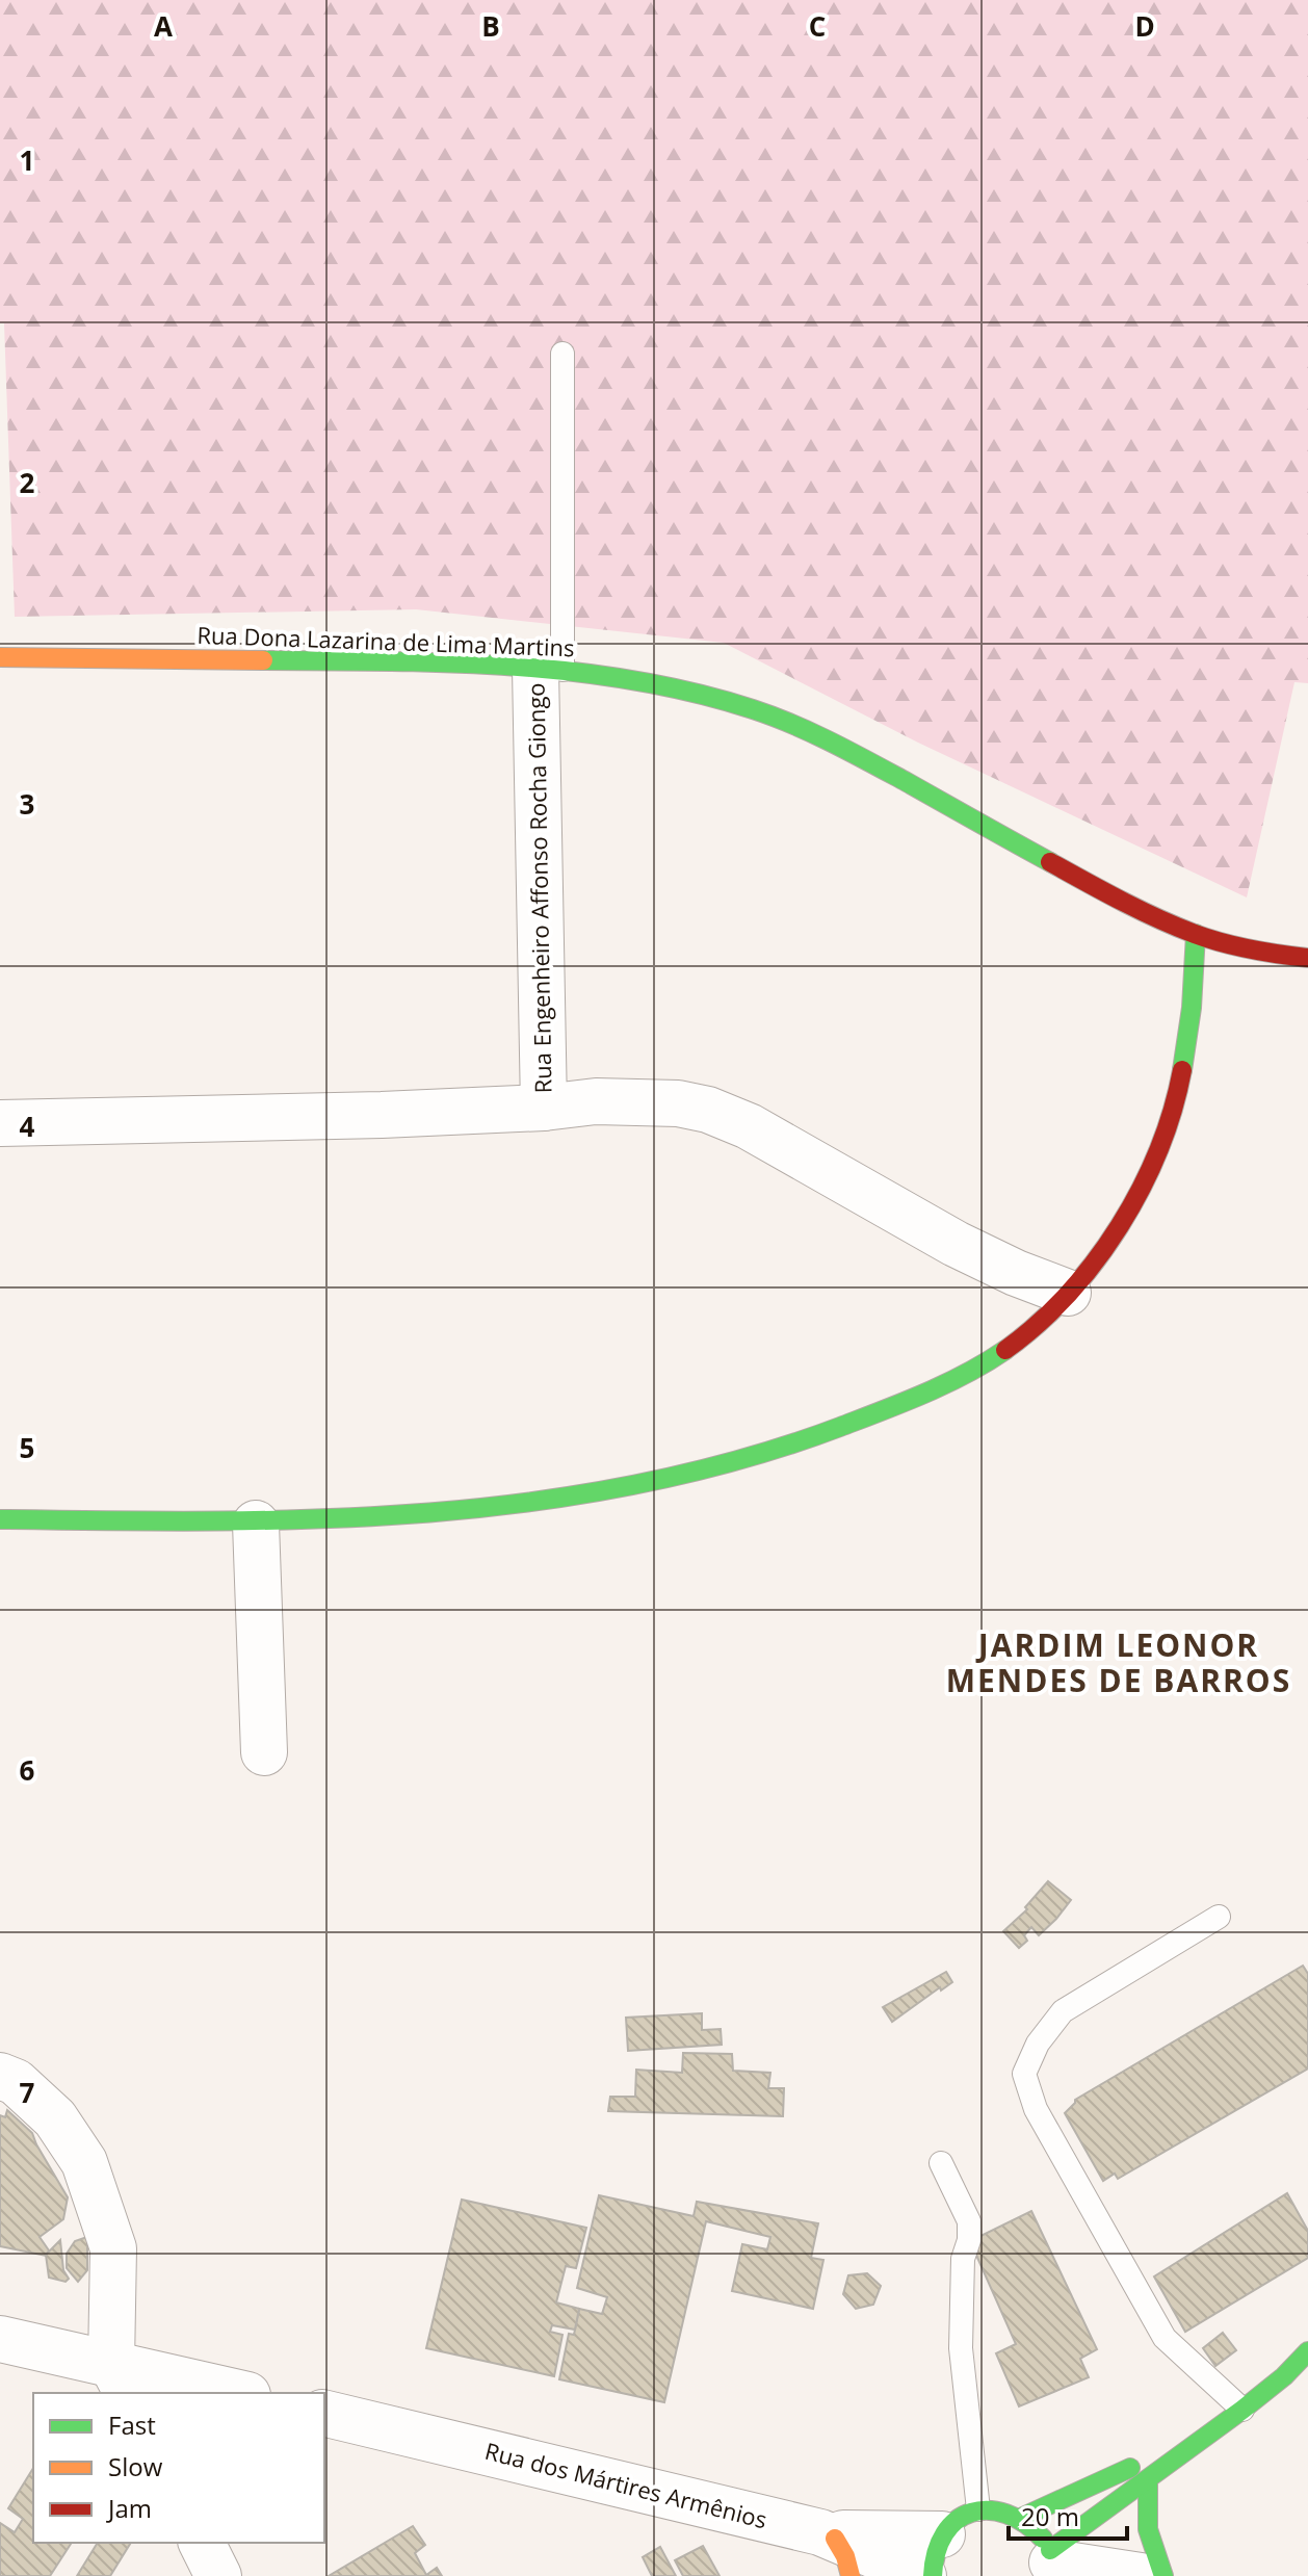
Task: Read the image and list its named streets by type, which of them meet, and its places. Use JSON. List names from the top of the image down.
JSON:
{
  "streets": {
    "street": ["Rua Dona Lazarina de Lima Martins", "Rua Engenheiro Affonso Rocha Giongo", "Rua dos Mártires Armênios"]
  },
  "crossings": [
    ["Rua Dona Lazarina de Lima Martins", "Rua Engenheiro Affonso Rocha Giongo"]
  ],
  "districts": ["JARDIM LEONOR MENDES DE BARROS"],
  "legend": ["Fast", "Slow", "Jam"],
  "scale_bar": "20 m",
  "grid": {
    "columns": [
      "A",
      "B",
      "C",
      "D"
    ],
    "rows": [
      "1",
      "2",
      "3",
      "4",
      "5",
      "6",
      "7"
    ]
  }
}
